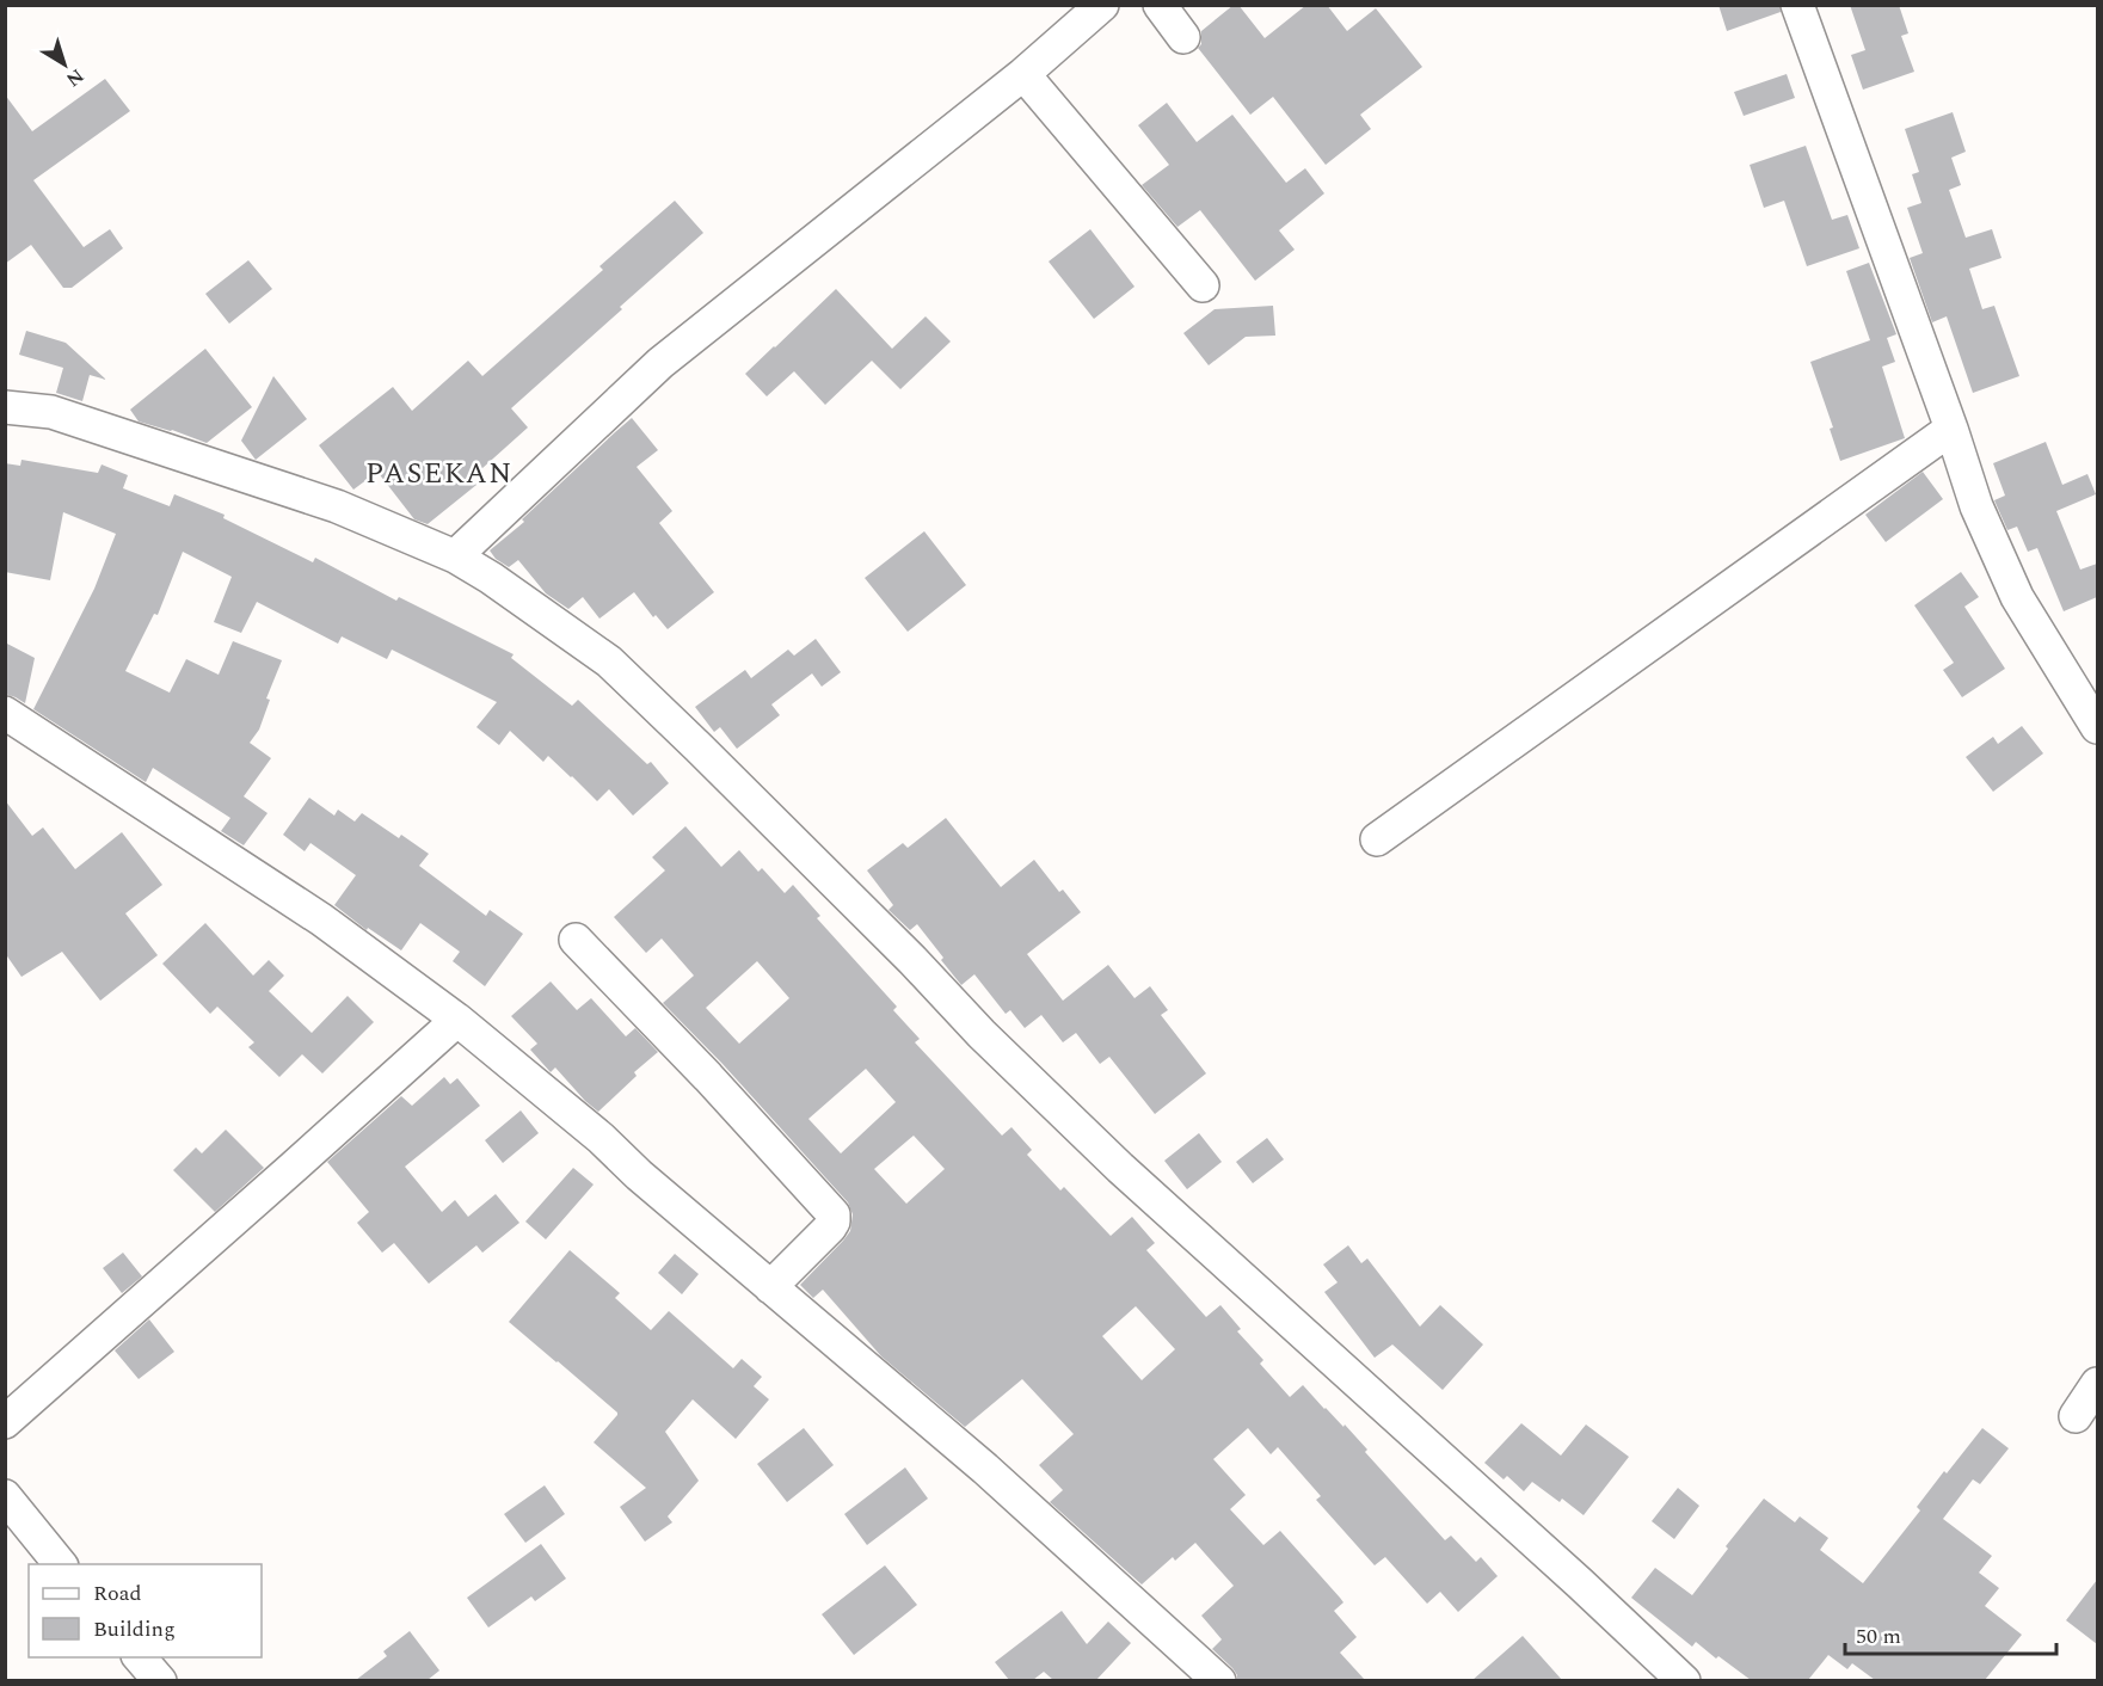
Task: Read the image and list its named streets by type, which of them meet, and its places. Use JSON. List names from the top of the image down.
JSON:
{
  "districts": ["PASEKAN"],
  "legend": ["Road", "Building"],
  "scale_bar": "50 m",
  "north": "bottom right"
}
